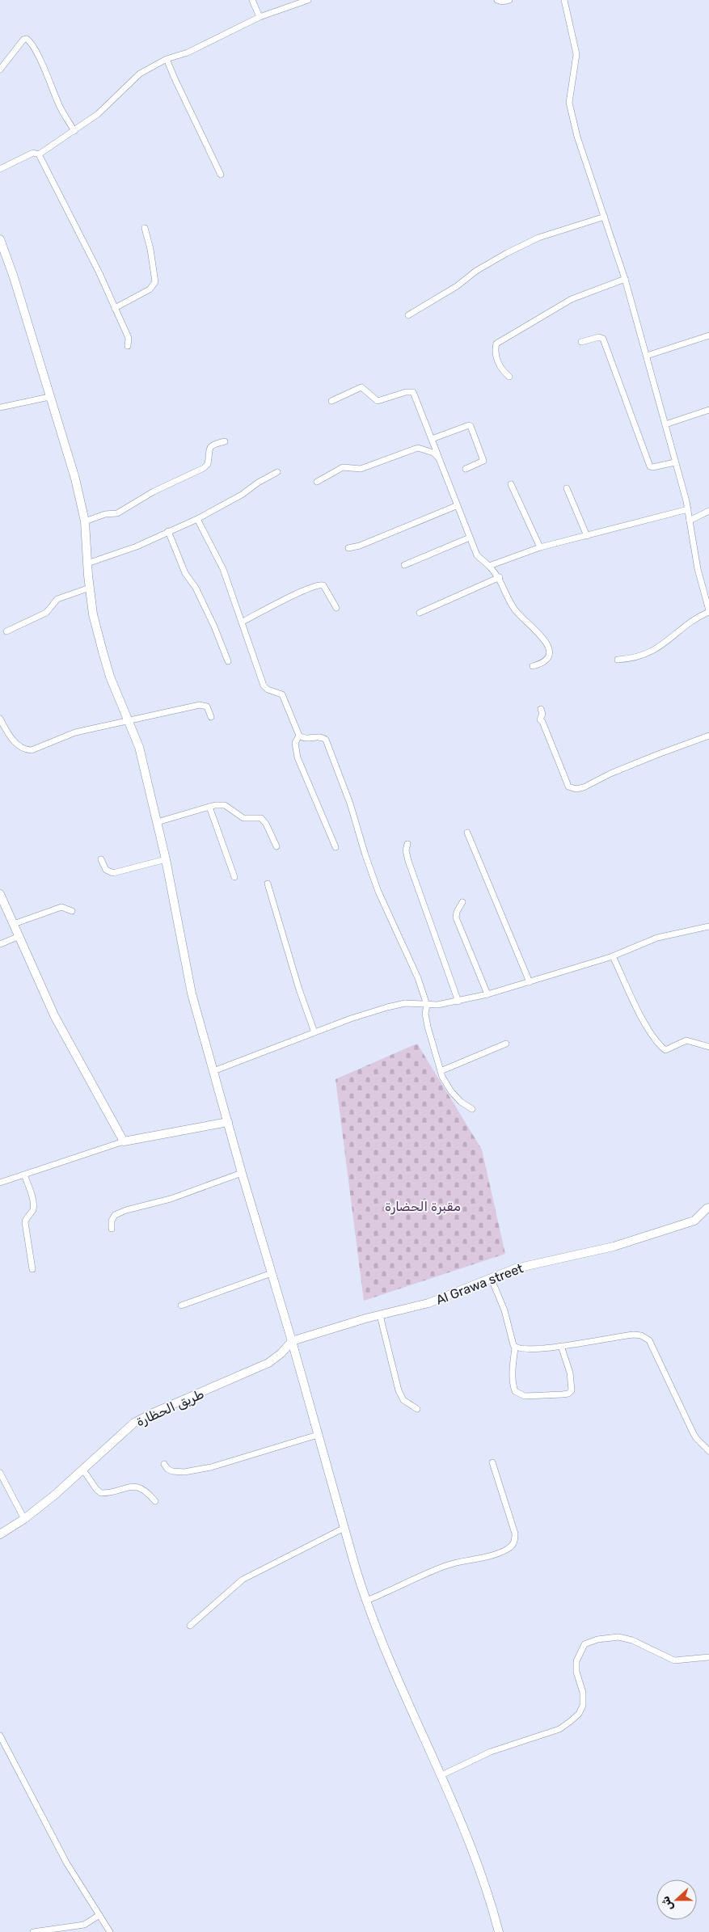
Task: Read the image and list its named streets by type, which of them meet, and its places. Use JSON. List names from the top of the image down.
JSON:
{
  "streets": {
    "street": ["Al Grawa street", "طريق الحظارة"]
  },
  "crossings": [
    ["Al Grawa street", "طريق الحظارة"]
  ],
  "parks": ["مقبرة الحضارة"],
  "north": "left"
}
